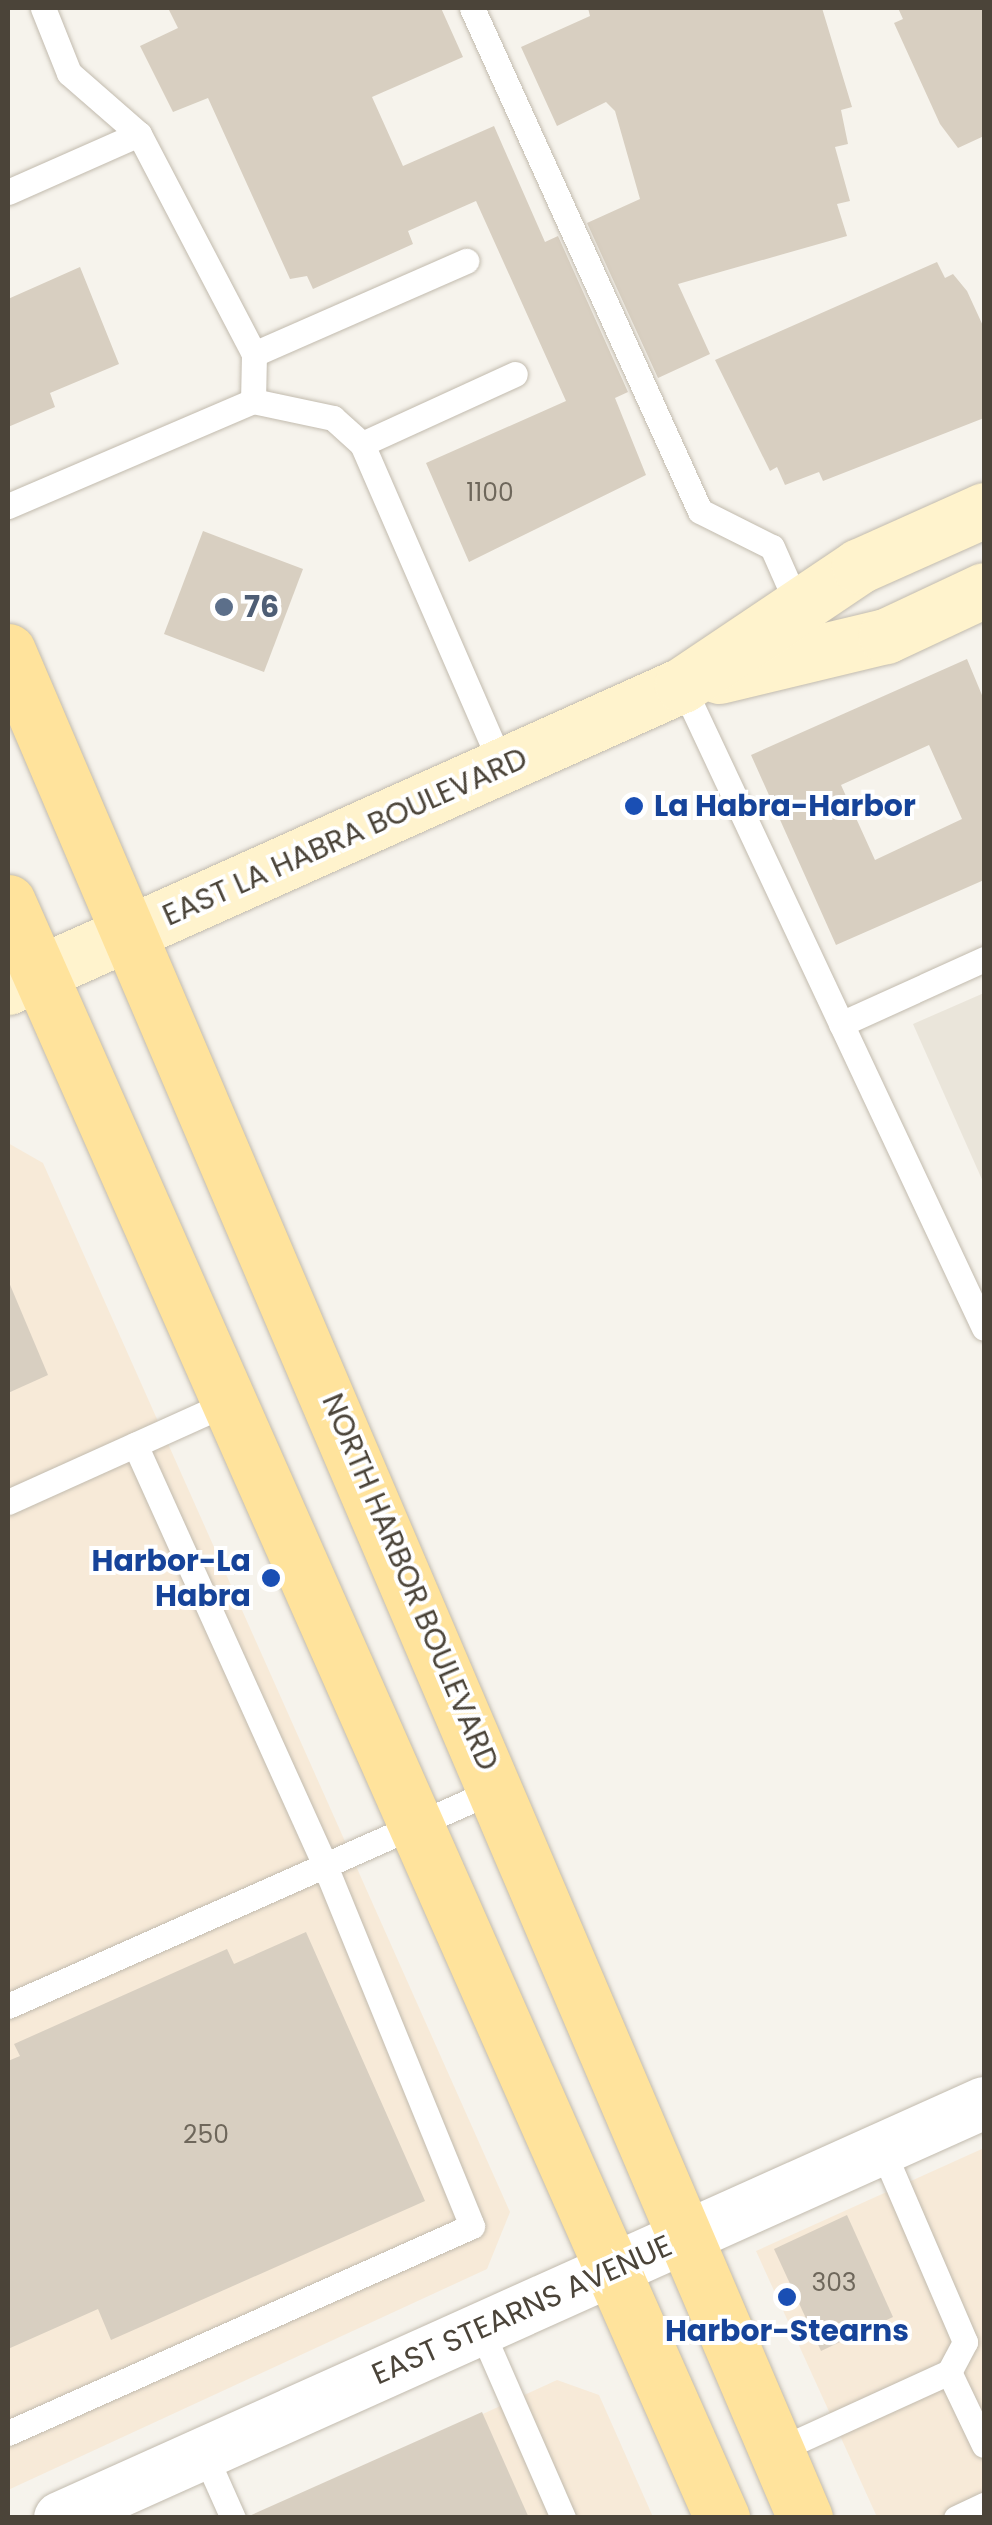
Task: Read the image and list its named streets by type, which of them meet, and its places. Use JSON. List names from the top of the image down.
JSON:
{
  "streets": {
    "main road": ["EAST LA HABRA BOULEVARD", "NORTH HARBOR BOULEVARD"],
    "street": ["EAST STEARNS AVENUE"]
  },
  "crossings": [
    ["EAST LA HABRA BOULEVARD", "NORTH HARBOR BOULEVARD"],
    ["NORTH HARBOR BOULEVARD", "EAST STEARNS AVENUE"]
  ],
  "places": [
    "76",
    "La Habra-Harbor",
    "Harbor-La Habra",
    "Harbor-Stearns"
  ],
  "house_numbers": ["1100", "250", "303"]
}
